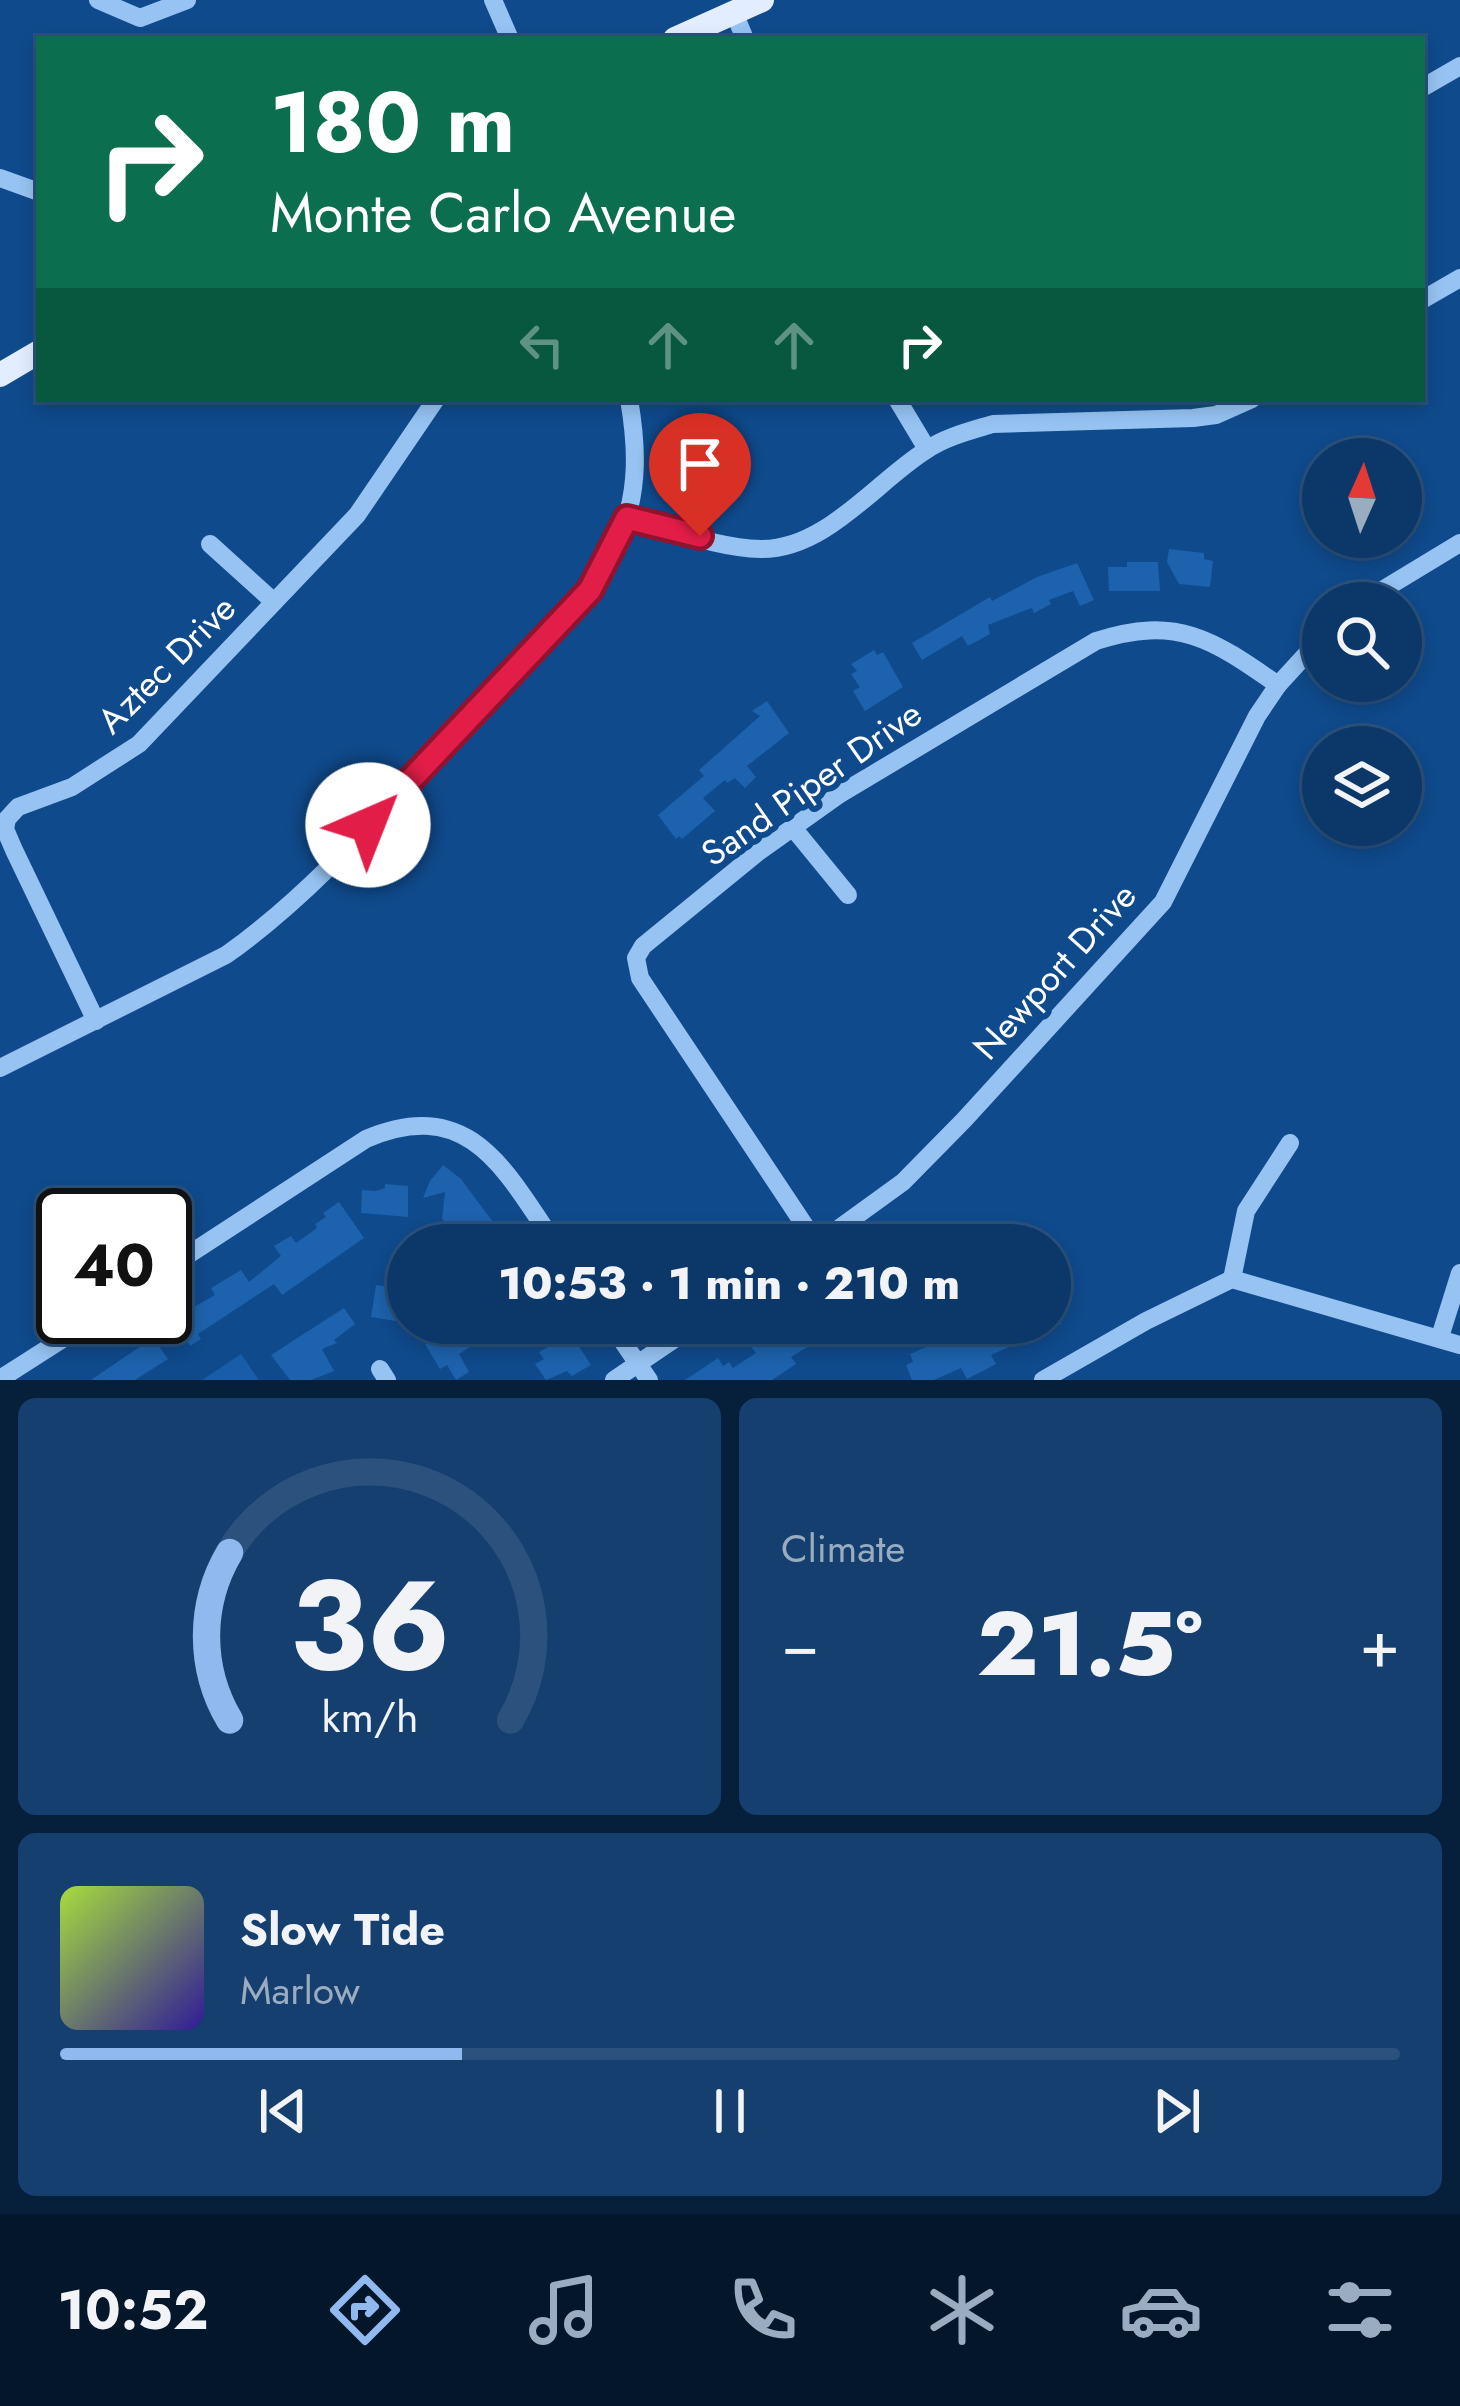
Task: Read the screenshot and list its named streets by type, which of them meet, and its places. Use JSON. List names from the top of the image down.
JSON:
{
  "streets": {
    "street": ["Aztec Drive", "Sand Piper Drive", "Newport Drive"]
  },
  "crossings": [
    ["Sand Piper Drive", "Newport Drive"]
  ],
  "north": "top",
  "page": {
    "turn": ["180 m", "Monte Carlo Avenue"],
    "limit": "40",
    "trip": "10:53 · 1 min · 210 m",
    "tile": "Climate",
    "heat": ["−", "21.5°", "+"],
    "song": ["Slow Tide", "Marlow"],
    "tabs": "10:52",
    "gauge": ["36", "km/h"]
  }
}
